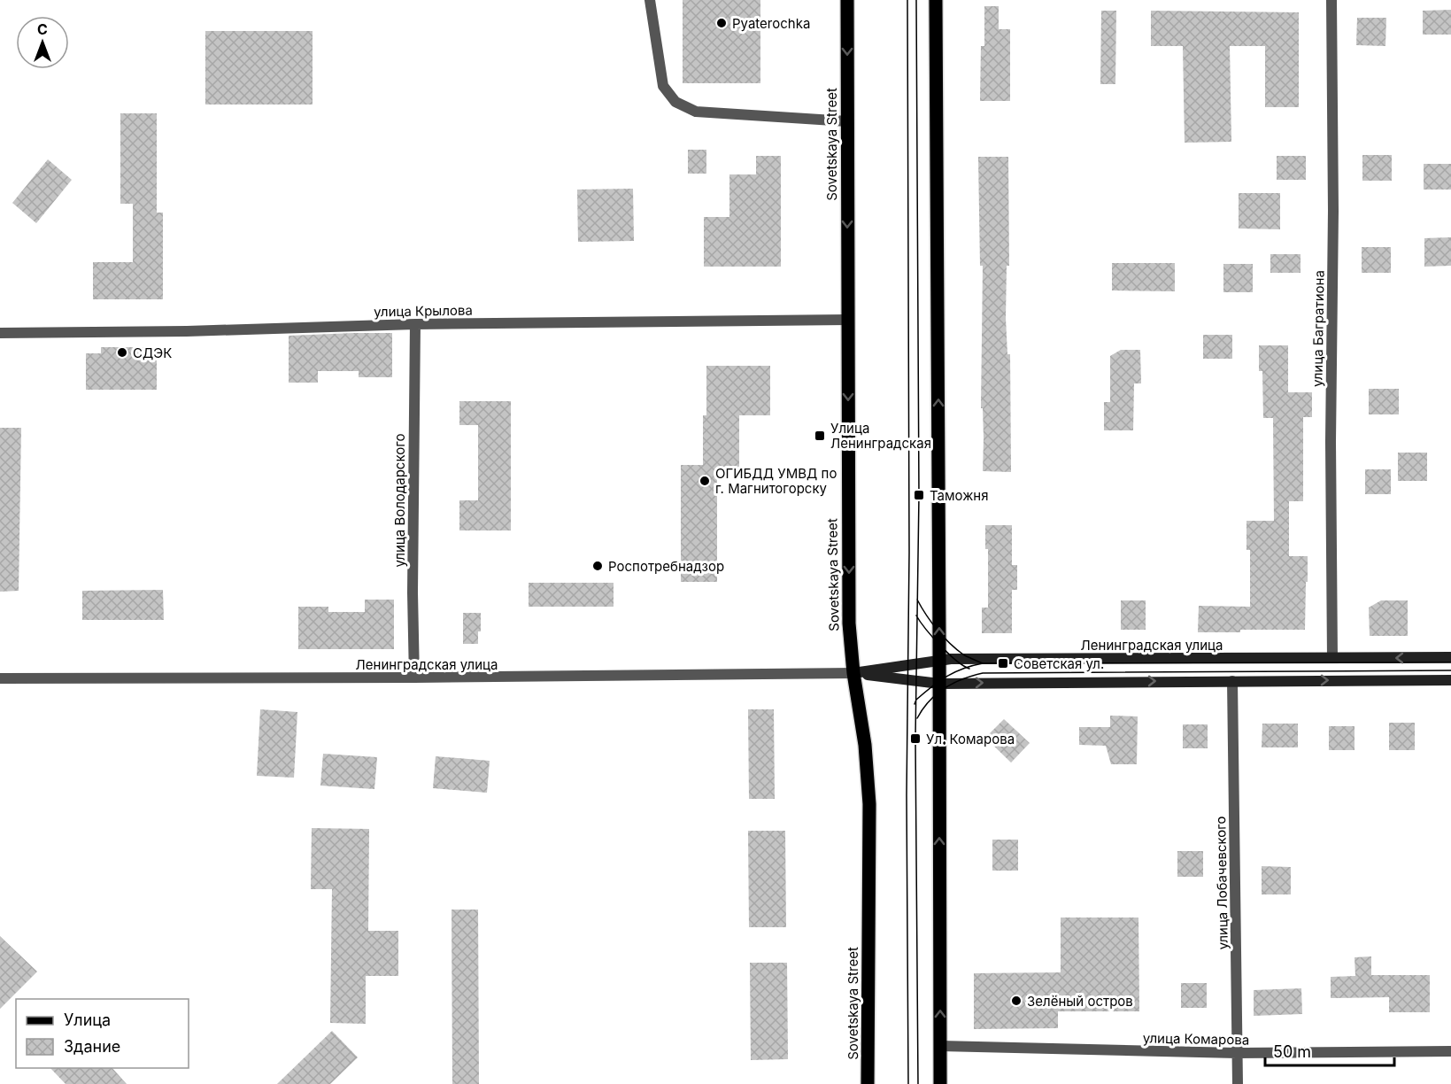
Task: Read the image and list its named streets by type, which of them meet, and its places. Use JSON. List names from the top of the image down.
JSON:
{
  "streets": {
    "main road": ["Sovetskaya Street", "Ленинградская улица"],
    "street": [
      "улица Крылова",
      "улица Багратиона",
      "улица Володарского",
      "улица Лобачевского",
      "улица Комарова"
    ]
  },
  "crossings": [
    ["Sovetskaya Street", "улица Крылова"],
    ["Sovetskaya Street", "Ленинградская улица"],
    ["улица Крылова", "улица Володарского"],
    ["улица Багратиона", "Ленинградская улица"],
    ["улица Володарского", "Ленинградская улица"],
    ["Ленинградская улица", "улица Лобачевского"],
    ["улица Лобачевского", "улица Комарова"]
  ],
  "places": {
    "other": [
      "Pyaterochka",
      "СДЭК",
      "ОГИБДД УМВД по г. Магнитогорску",
      "Роспотребнадзор",
      "Зелёный остров"
    ],
    "transit": [
      "Улица Ленинградская",
      "Таможня",
      "Советская ул.",
      "Ул. Комарова"
    ]
  },
  "legend": ["Улица", "Здание"],
  "scale_bar": "50 m",
  "north": "top"
}
